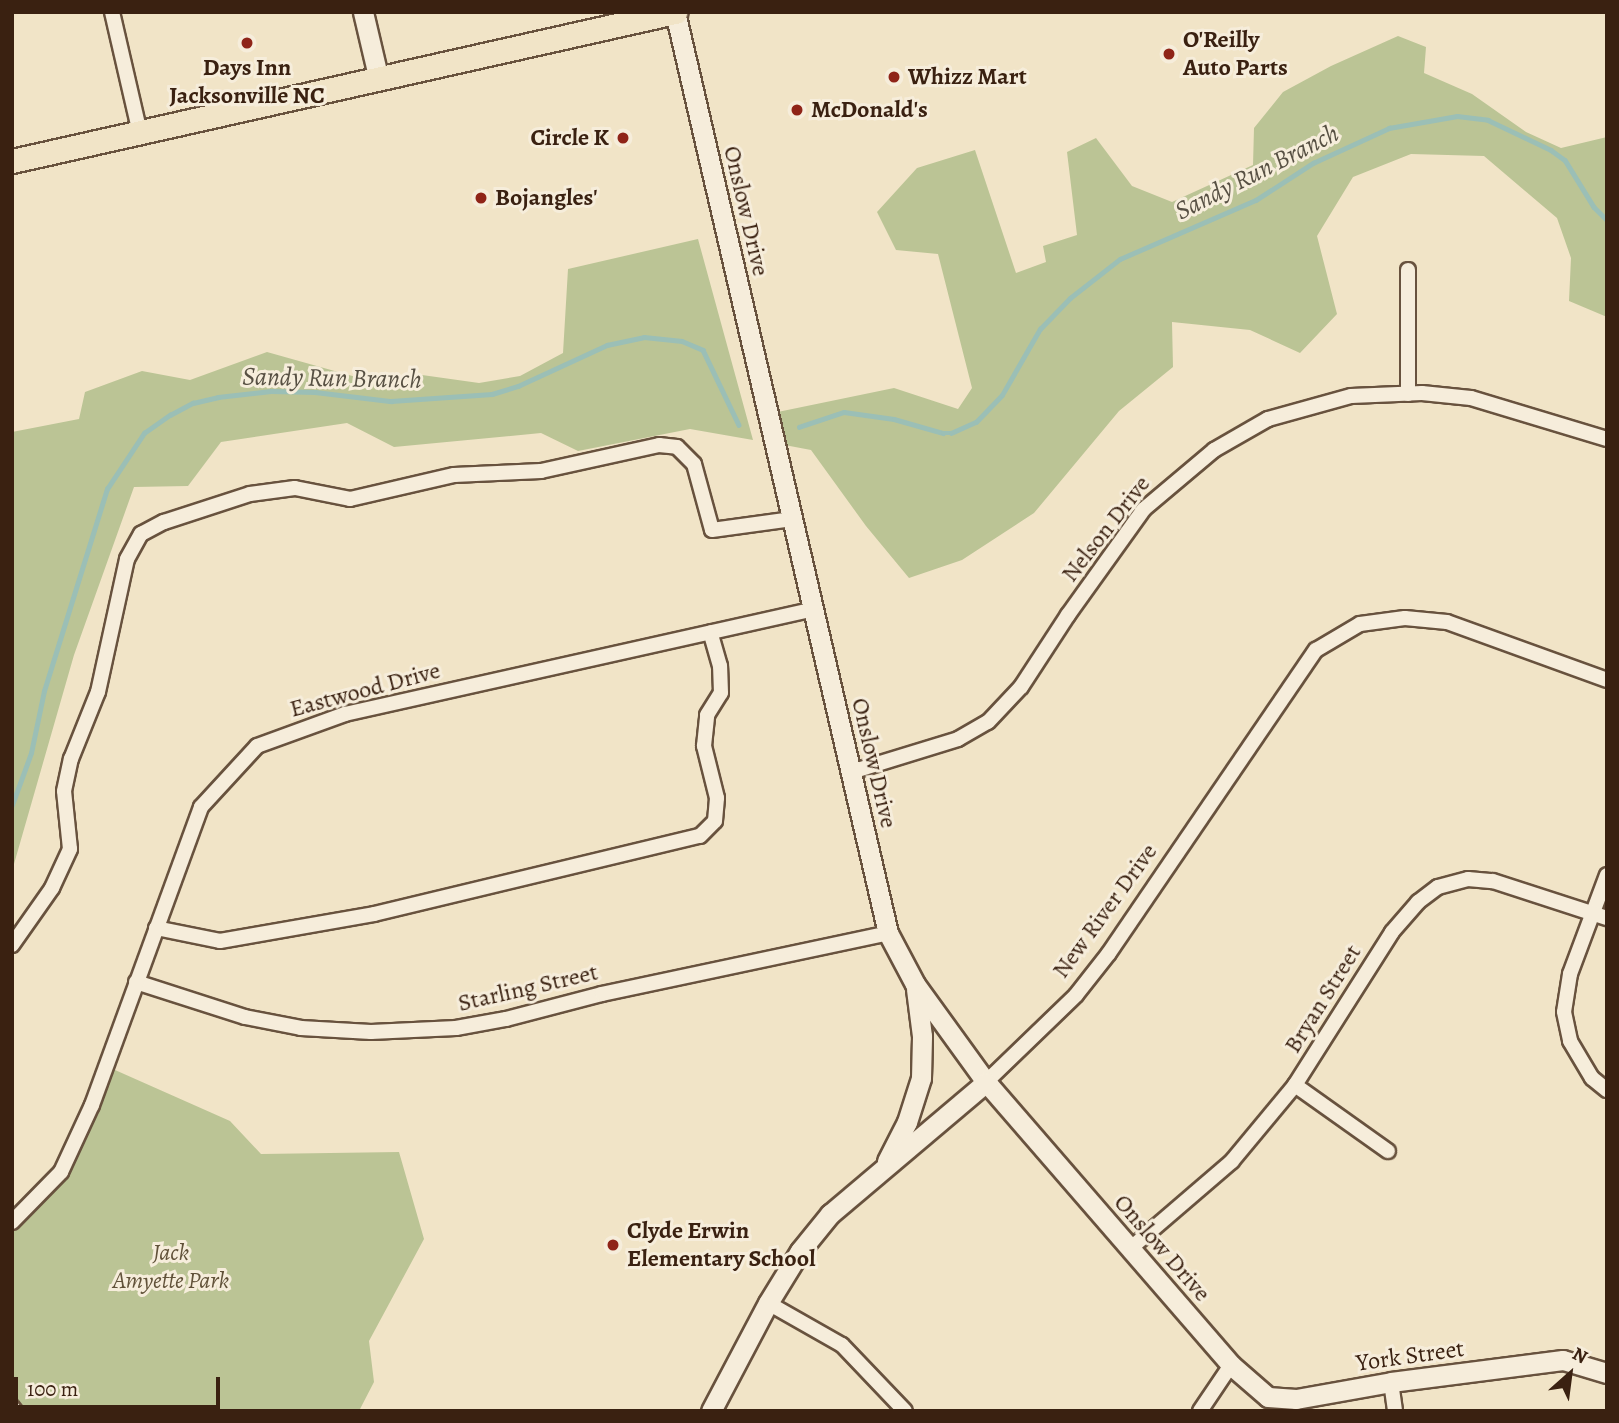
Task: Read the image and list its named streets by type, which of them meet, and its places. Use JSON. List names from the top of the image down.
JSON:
{
  "streets": {
    "street": [
      "Onslow Drive",
      "Nelson Drive",
      "Eastwood Drive",
      "New River Drive",
      "Starling Street",
      "Bryan Street",
      "York Street"
    ]
  },
  "crossings": [
    ["Onslow Drive", "Nelson Drive"],
    ["Onslow Drive", "Eastwood Drive"],
    ["Onslow Drive", "New River Drive"],
    ["Onslow Drive", "Starling Street"],
    ["Onslow Drive", "Bryan Street"],
    ["Onslow Drive", "York Street"],
    ["Eastwood Drive", "Starling Street"]
  ],
  "water": ["Sandy Run Branch"],
  "parks": ["Jack Amyette Park"],
  "places": [
    "Days Inn Jacksonville NC",
    "O'Reilly Auto Parts",
    "Whizz Mart",
    "McDonald's",
    "Circle K",
    "Bojangles'",
    "Clyde Erwin Elementary School"
  ],
  "scale_bar": "100 m",
  "north": "top right"
}
